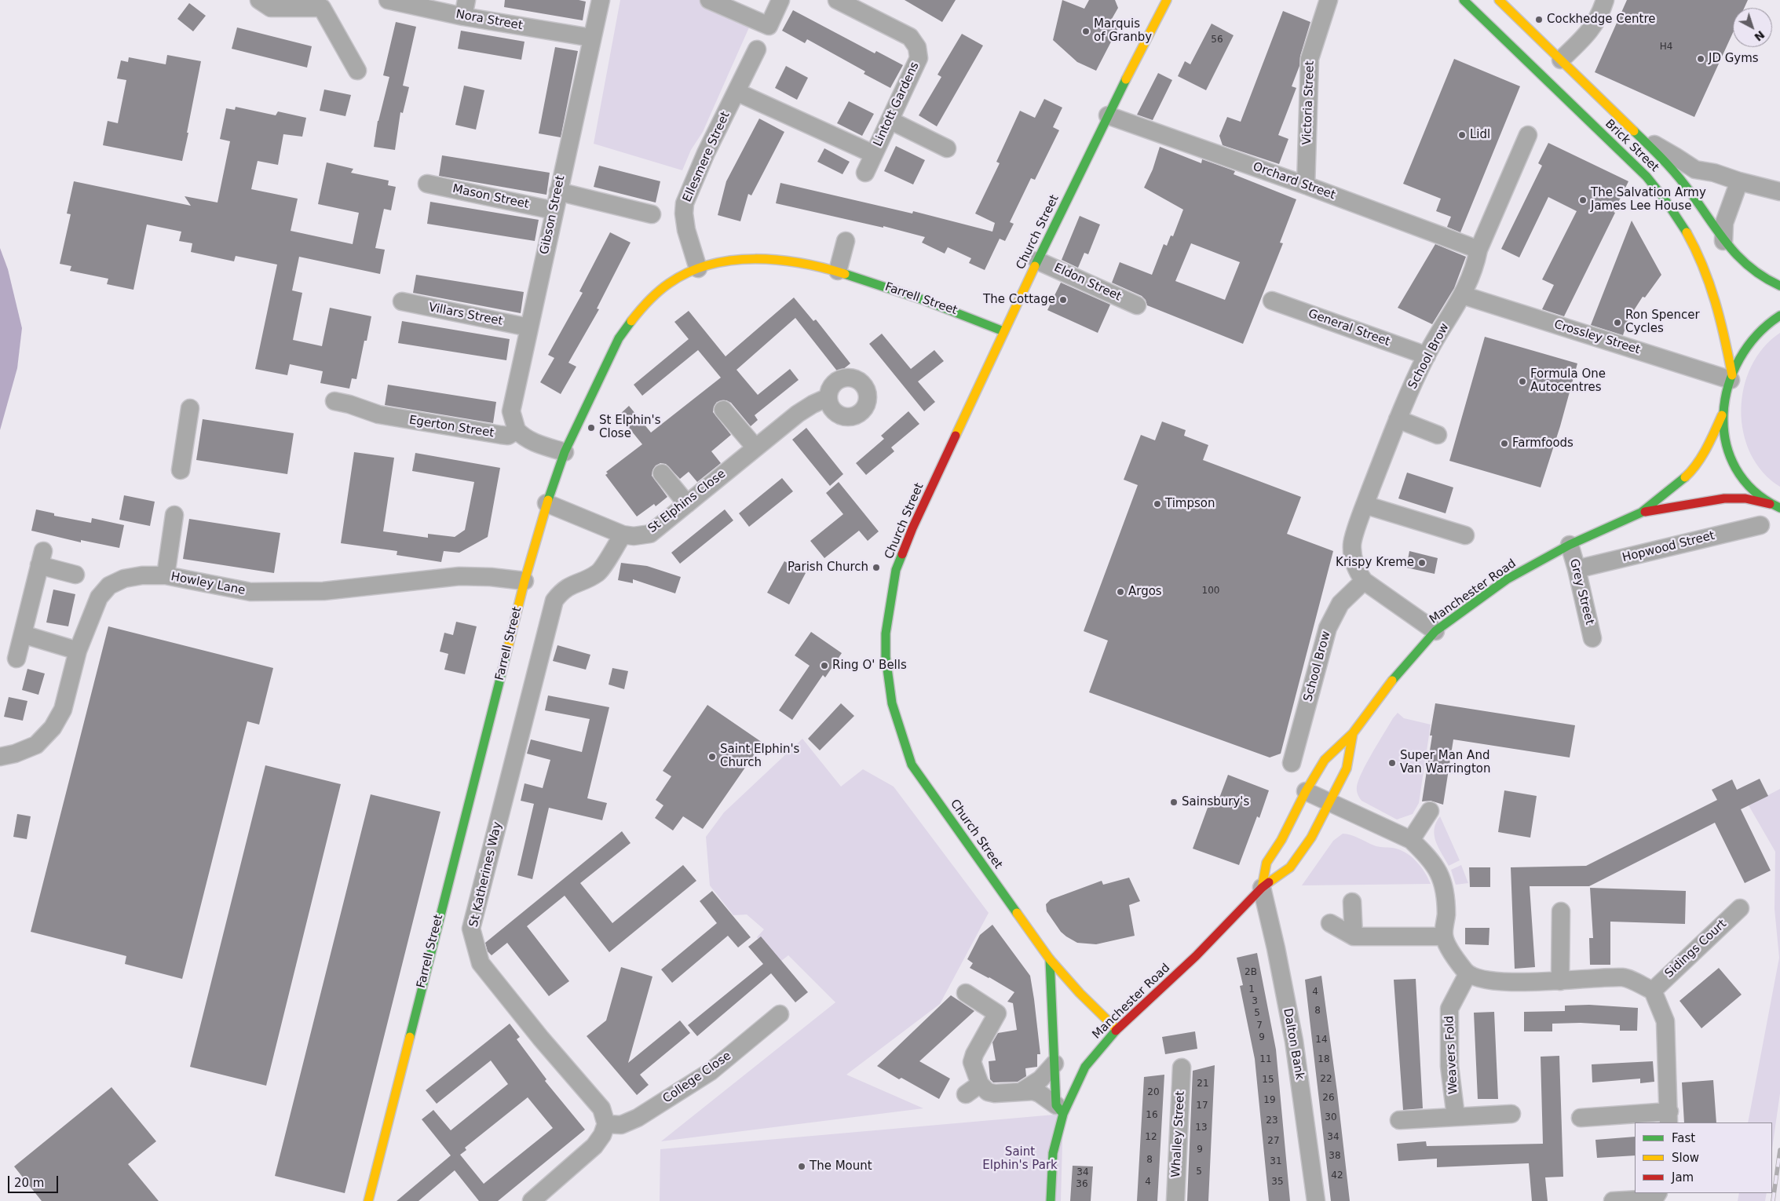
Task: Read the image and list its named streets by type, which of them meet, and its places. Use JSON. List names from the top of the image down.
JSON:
{
  "streets": {
    "main road": [
      "Brick Street",
      "Church Street",
      "Farrell Street",
      "Manchester Road"
    ],
    "street": [
      "Nora Street",
      "Victoria Street",
      "Lintott Gardens",
      "Ellesmere Street",
      "Orchard Street",
      "Mason Street",
      "Gibson Street",
      "Eldon Street",
      "Villars Street",
      "General Street",
      "Crossley Street",
      "School Brow",
      "Egerton Street",
      "St Elphins Close",
      "Hopwood Street",
      "Howley Lane",
      "Grey Street",
      "St Katherines Way",
      "Sidings Court",
      "Dalton Bank",
      "Weavers Fold",
      "College Close",
      "Whalley Street"
    ]
  },
  "crossings": [
    ["Nora Street", "Gibson Street"],
    ["Victoria Street", "Orchard Street"],
    ["Lintott Gardens", "Ellesmere Street"],
    ["Brick Street", "Crossley Street"],
    ["Ellesmere Street", "Farrell Street"],
    ["Orchard Street", "Church Street"],
    ["Orchard Street", "School Brow"],
    ["Mason Street", "Gibson Street"],
    ["Gibson Street", "Villars Street"],
    ["Gibson Street", "Egerton Street"],
    ["Church Street", "Eldon Street"],
    ["Church Street", "Farrell Street"],
    ["Church Street", "Manchester Road"],
    ["Farrell Street", "St Elphins Close"],
    ["Farrell Street", "Howley Lane"],
    ["General Street", "School Brow"],
    ["Crossley Street", "School Brow"],
    ["School Brow", "Manchester Road"],
    ["St Elphins Close", "St Katherines Way"],
    ["Hopwood Street", "Grey Street"],
    ["Manchester Road", "Grey Street"],
    ["Manchester Road", "Dalton Bank"],
    ["St Katherines Way", "College Close"]
  ],
  "parks": ["Saint Elphin's Park"],
  "places": [
    "Cockhedge Centre",
    "Marquis of Granby",
    "JD Gyms",
    "Lidl",
    "The Salvation Army James Lee House",
    "The Cottage",
    "Ron Spencer Cycles",
    "Formula One Autocentres",
    "St Elphin's Close",
    "Farmfoods",
    "Timpson",
    "Krispy Kreme",
    "Parish Church",
    "Argos",
    "Ring O' Bells",
    "Saint Elphin's Church",
    "Super Man And Van Warrington",
    "Sainsbury's",
    "The Mount"
  ],
  "house_numbers": [
    "56",
    "H4",
    "100",
    "2B",
    "1",
    "4",
    "3",
    "8",
    "5",
    "7",
    "9",
    "14",
    "11",
    "18",
    "22",
    "15",
    "21",
    "20",
    "26",
    "19",
    "17",
    "16",
    "30",
    "23",
    "13",
    "12",
    "34",
    "27",
    "9",
    "38",
    "8",
    "31",
    "5",
    "34",
    "42",
    "4",
    "35",
    "36"
  ],
  "legend": ["Fast", "Slow", "Jam"],
  "scale_bar": "20 m",
  "north": "bottom right"
}
